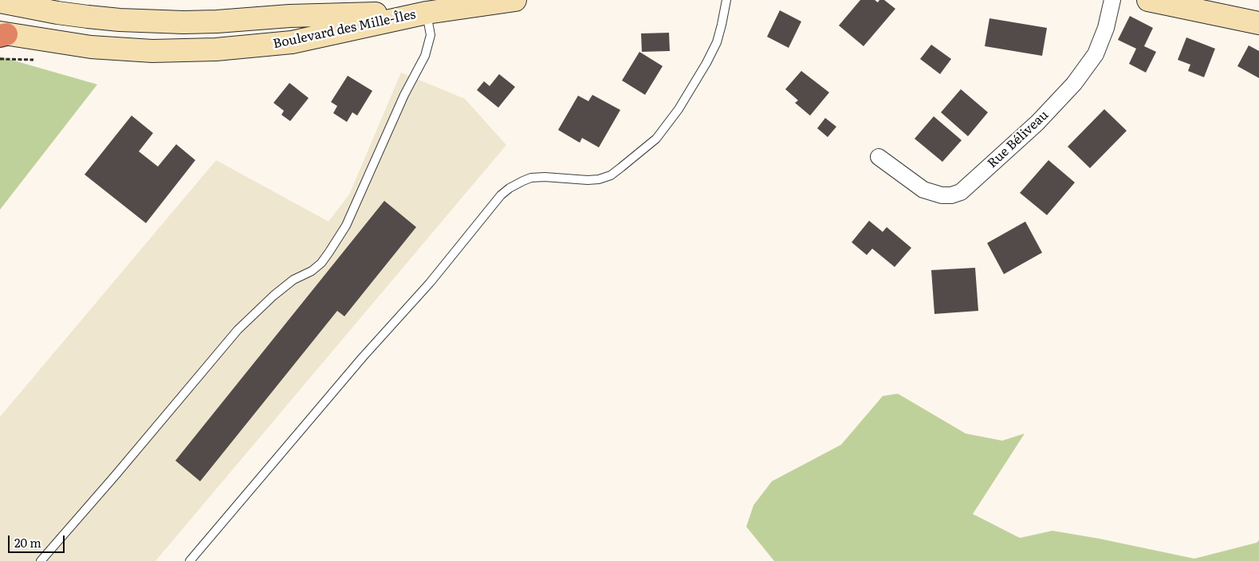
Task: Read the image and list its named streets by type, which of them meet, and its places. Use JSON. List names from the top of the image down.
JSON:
{
  "streets": {
    "street": ["Boulevard des Mille-Îles", "Rue Béliveau"]
  },
  "scale_bar": "20 m"
}
